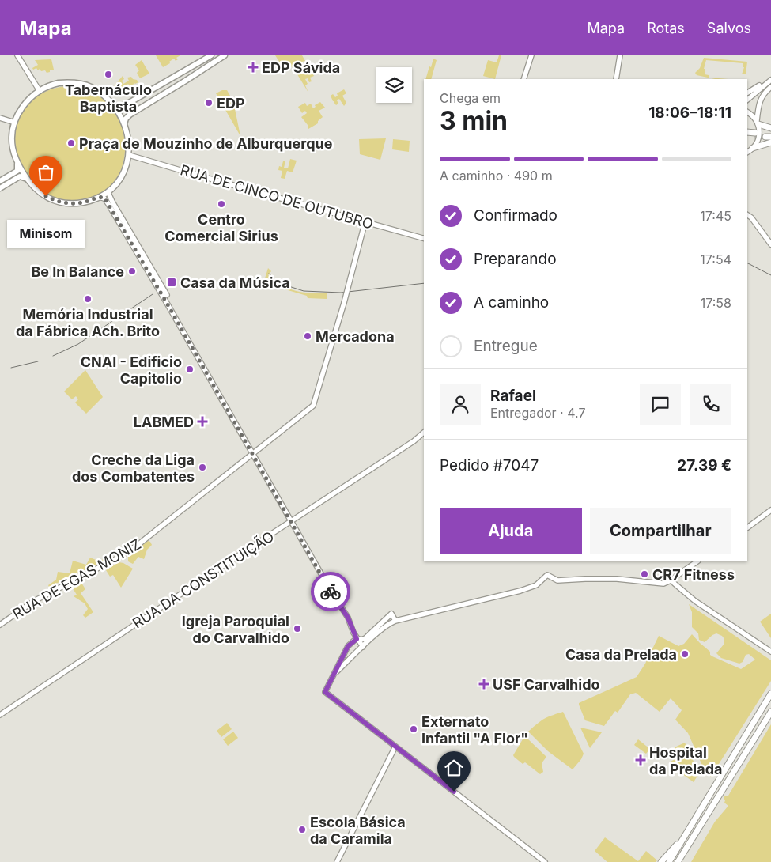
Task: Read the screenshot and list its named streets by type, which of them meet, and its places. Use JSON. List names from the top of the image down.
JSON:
{
  "streets": {
    "main road": ["RUA DE CINCO DE OUTUBRO", "RUA DE EGAS MONIZ", "RUA DA CONSTITUIÇÃO"]
  },
  "crossings": [
    ["RUA DE CINCO DE OUTUBRO", "RUA DE EGAS MONIZ"]
  ],
  "places": {
    "health": [
      "EDP Sávida",
      "LABMED",
      "USF Carvalhido",
      "Hospital da Prelada"
    ],
    "other": [
      "Tabernáculo Baptista",
      "EDP",
      "Praça de Mouzinho de Alburquerque",
      "Minisom",
      "Centro Comercial Sirius",
      "Be In Balance",
      "Memória Industrial da Fábrica Ach. Brito",
      "Mercadona",
      "CNAI - Edificio Capitolio",
      "Creche da Liga dos Combatentes",
      "CR7 Fitness",
      "Igreja Paroquial do Carvalhido",
      "Casa da Prelada",
      "Externato Infantil \"A Flor\"",
      "Escola Básica da Caramila"
    ],
    "transit": ["Casa da Música"]
  },
  "page": {
    "header": "Mapa",
    "nav": ["Mapa", "Rotas", "Salvos"],
    "heading": ["3 min", "Chega em", "18:06–18:11"],
    "panel": [
      "Rafael",
      "Entregador · 4.7",
      "Pedido #7047",
      "27.39 €"
    ],
    "bar": "A caminho · 490 m",
    "list": [
      ["Confirmado", "17:45"],
      ["Preparando", "17:54"],
      ["A caminho", "17:58"],
      "Entregue"
    ],
    "bubble": "Minisom",
    "buttons": ["Ajuda", "Compartilhar"]
  }
}
